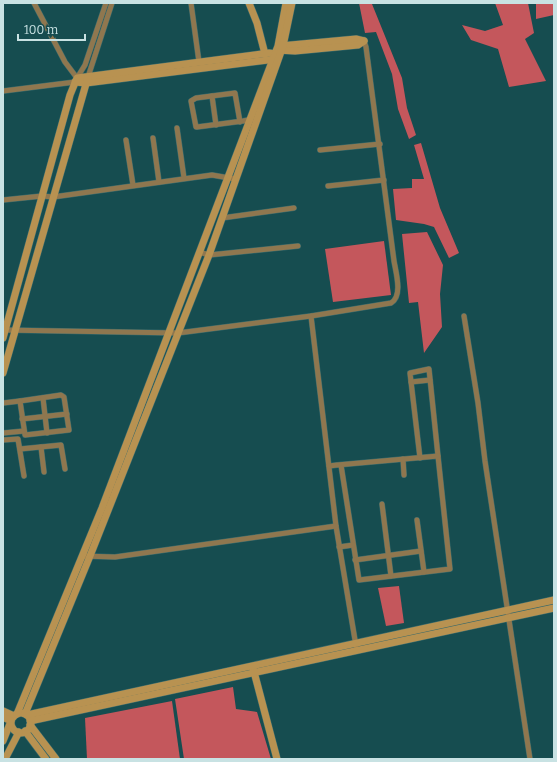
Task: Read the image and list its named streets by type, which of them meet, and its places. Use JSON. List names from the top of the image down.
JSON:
{
  "scale_bar": "100 m"
}
